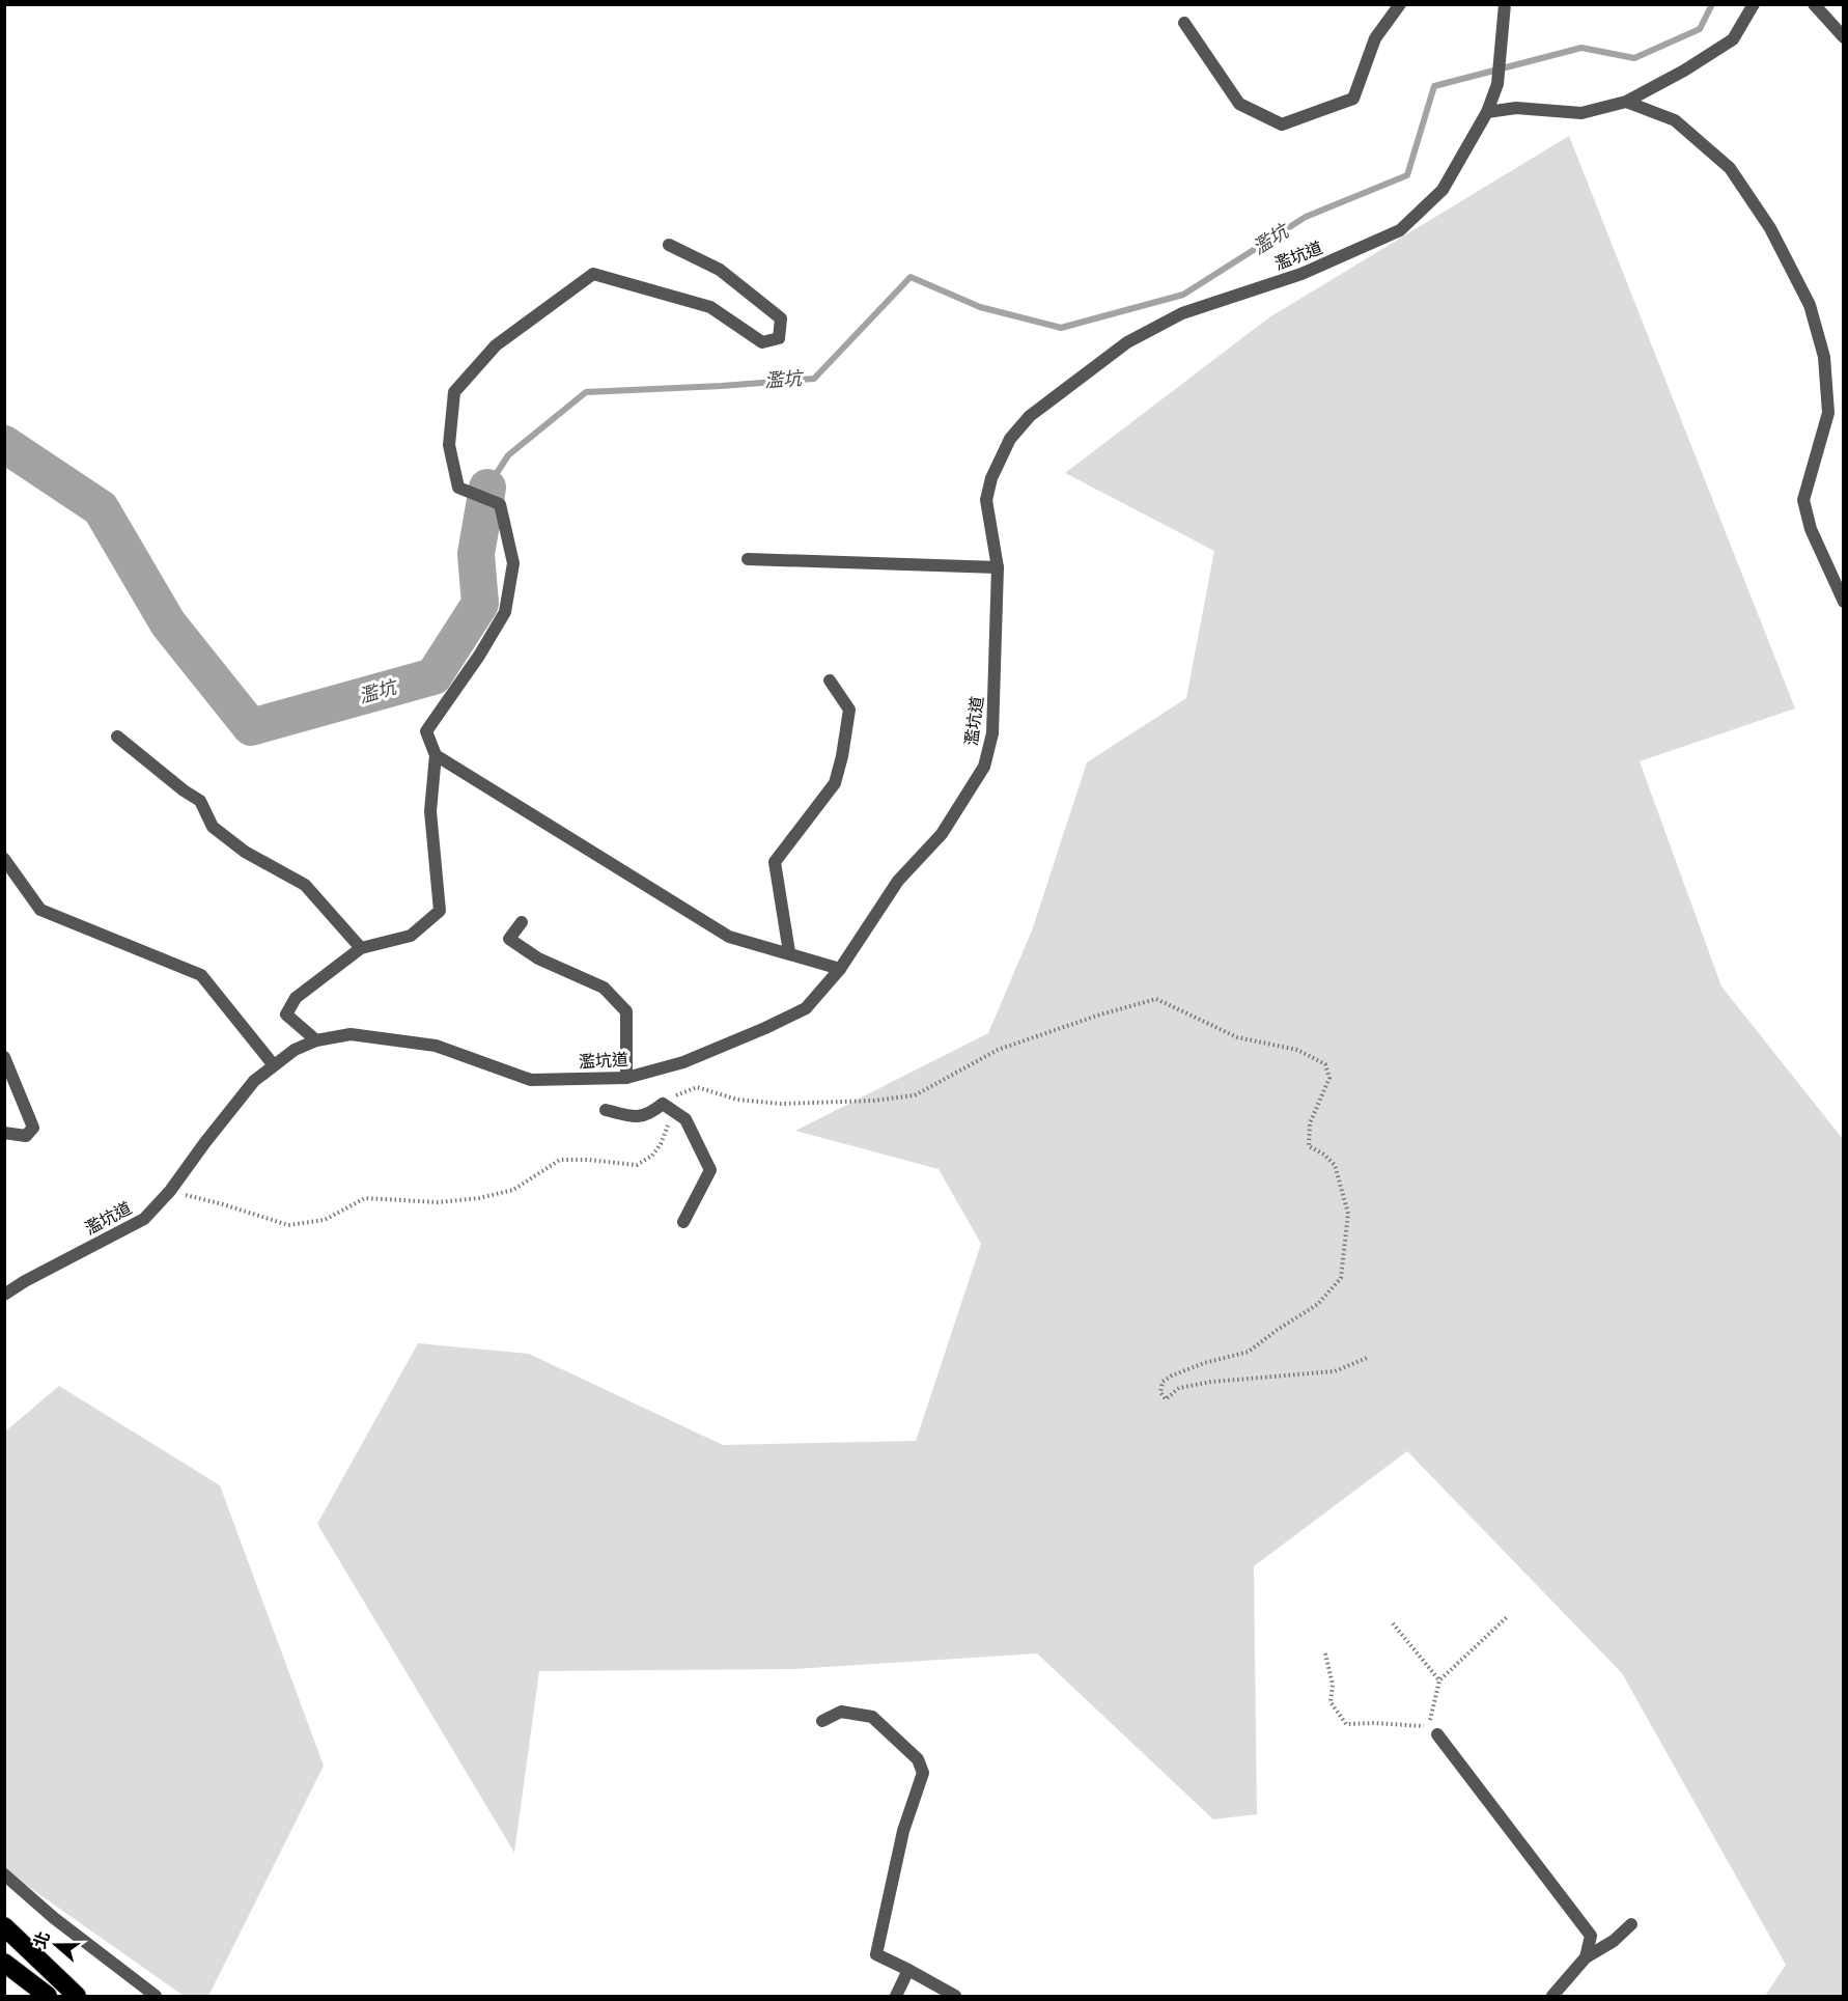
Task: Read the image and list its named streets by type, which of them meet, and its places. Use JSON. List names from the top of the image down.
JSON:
{
  "streets": {
    "street": ["濫坑道"]
  },
  "water": ["濫坑"],
  "north": "left"
}
